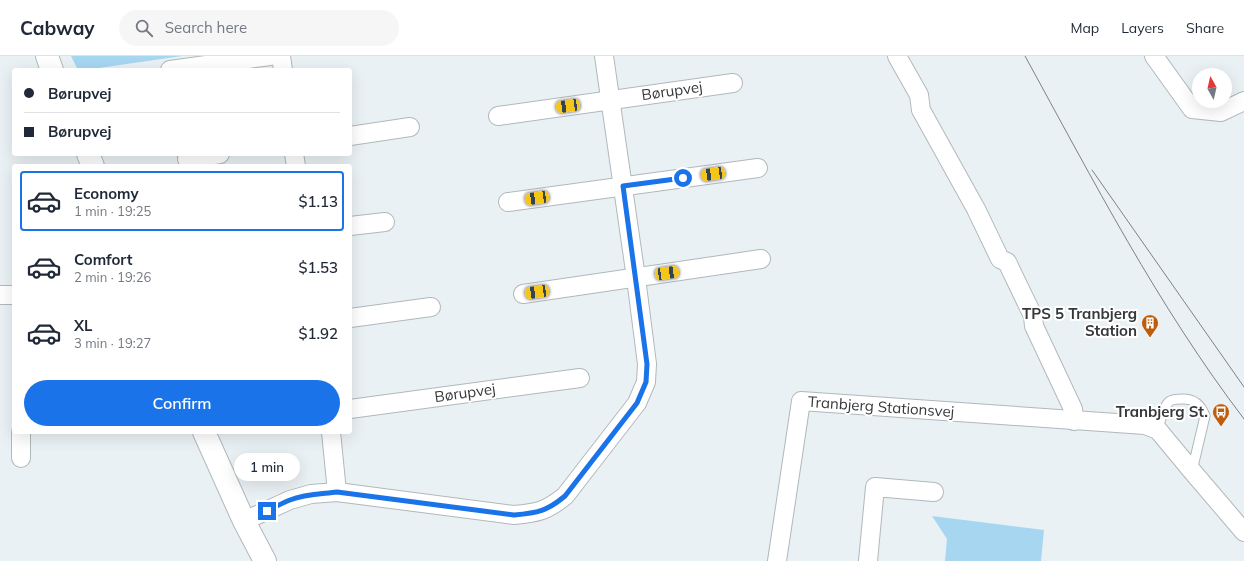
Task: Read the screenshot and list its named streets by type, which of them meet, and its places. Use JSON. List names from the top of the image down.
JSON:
{
  "streets": {
    "street": ["Børupvej", "Tranbjerg Stationsvej"]
  },
  "places": {
    "building": ["TPS 5 Tranbjerg Station"],
    "bus stop": ["Tranbjerg St."]
  },
  "north": "top",
  "page": {
    "header": "Cabway",
    "search": "Search here",
    "nav": ["Map", "Layers", "Share"],
    "banner": ["Børupvej", "Børupvej"],
    "list": [
      {
        "name": "Economy",
        "note": "1 min · 19:25",
        "value": "$1.13"
      },
      {
        "name": "Comfort",
        "note": "2 min · 19:26",
        "value": "$1.53"
      },
      {
        "name": "XL",
        "note": "3 min · 19:27",
        "value": "$1.92"
      }
    ],
    "buttons": "Confirm",
    "bubble": "1 min"
  }
}
